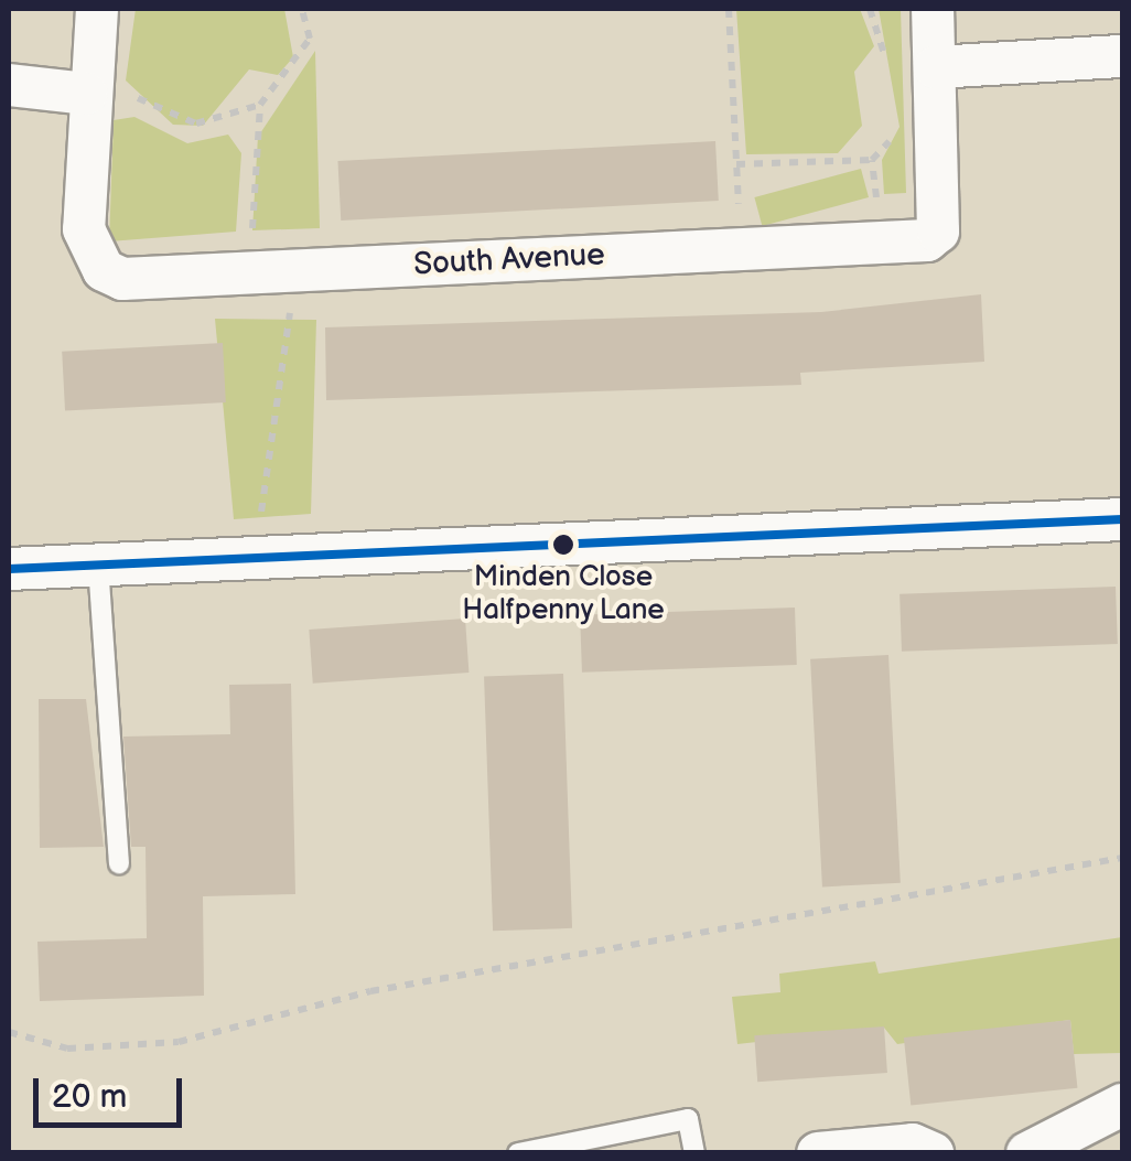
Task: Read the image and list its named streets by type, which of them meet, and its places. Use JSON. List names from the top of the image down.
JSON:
{
  "streets": {
    "street": ["South Avenue"]
  },
  "places": ["Minden Close Halfpenny Lane"],
  "scale_bar": "20 m"
}
